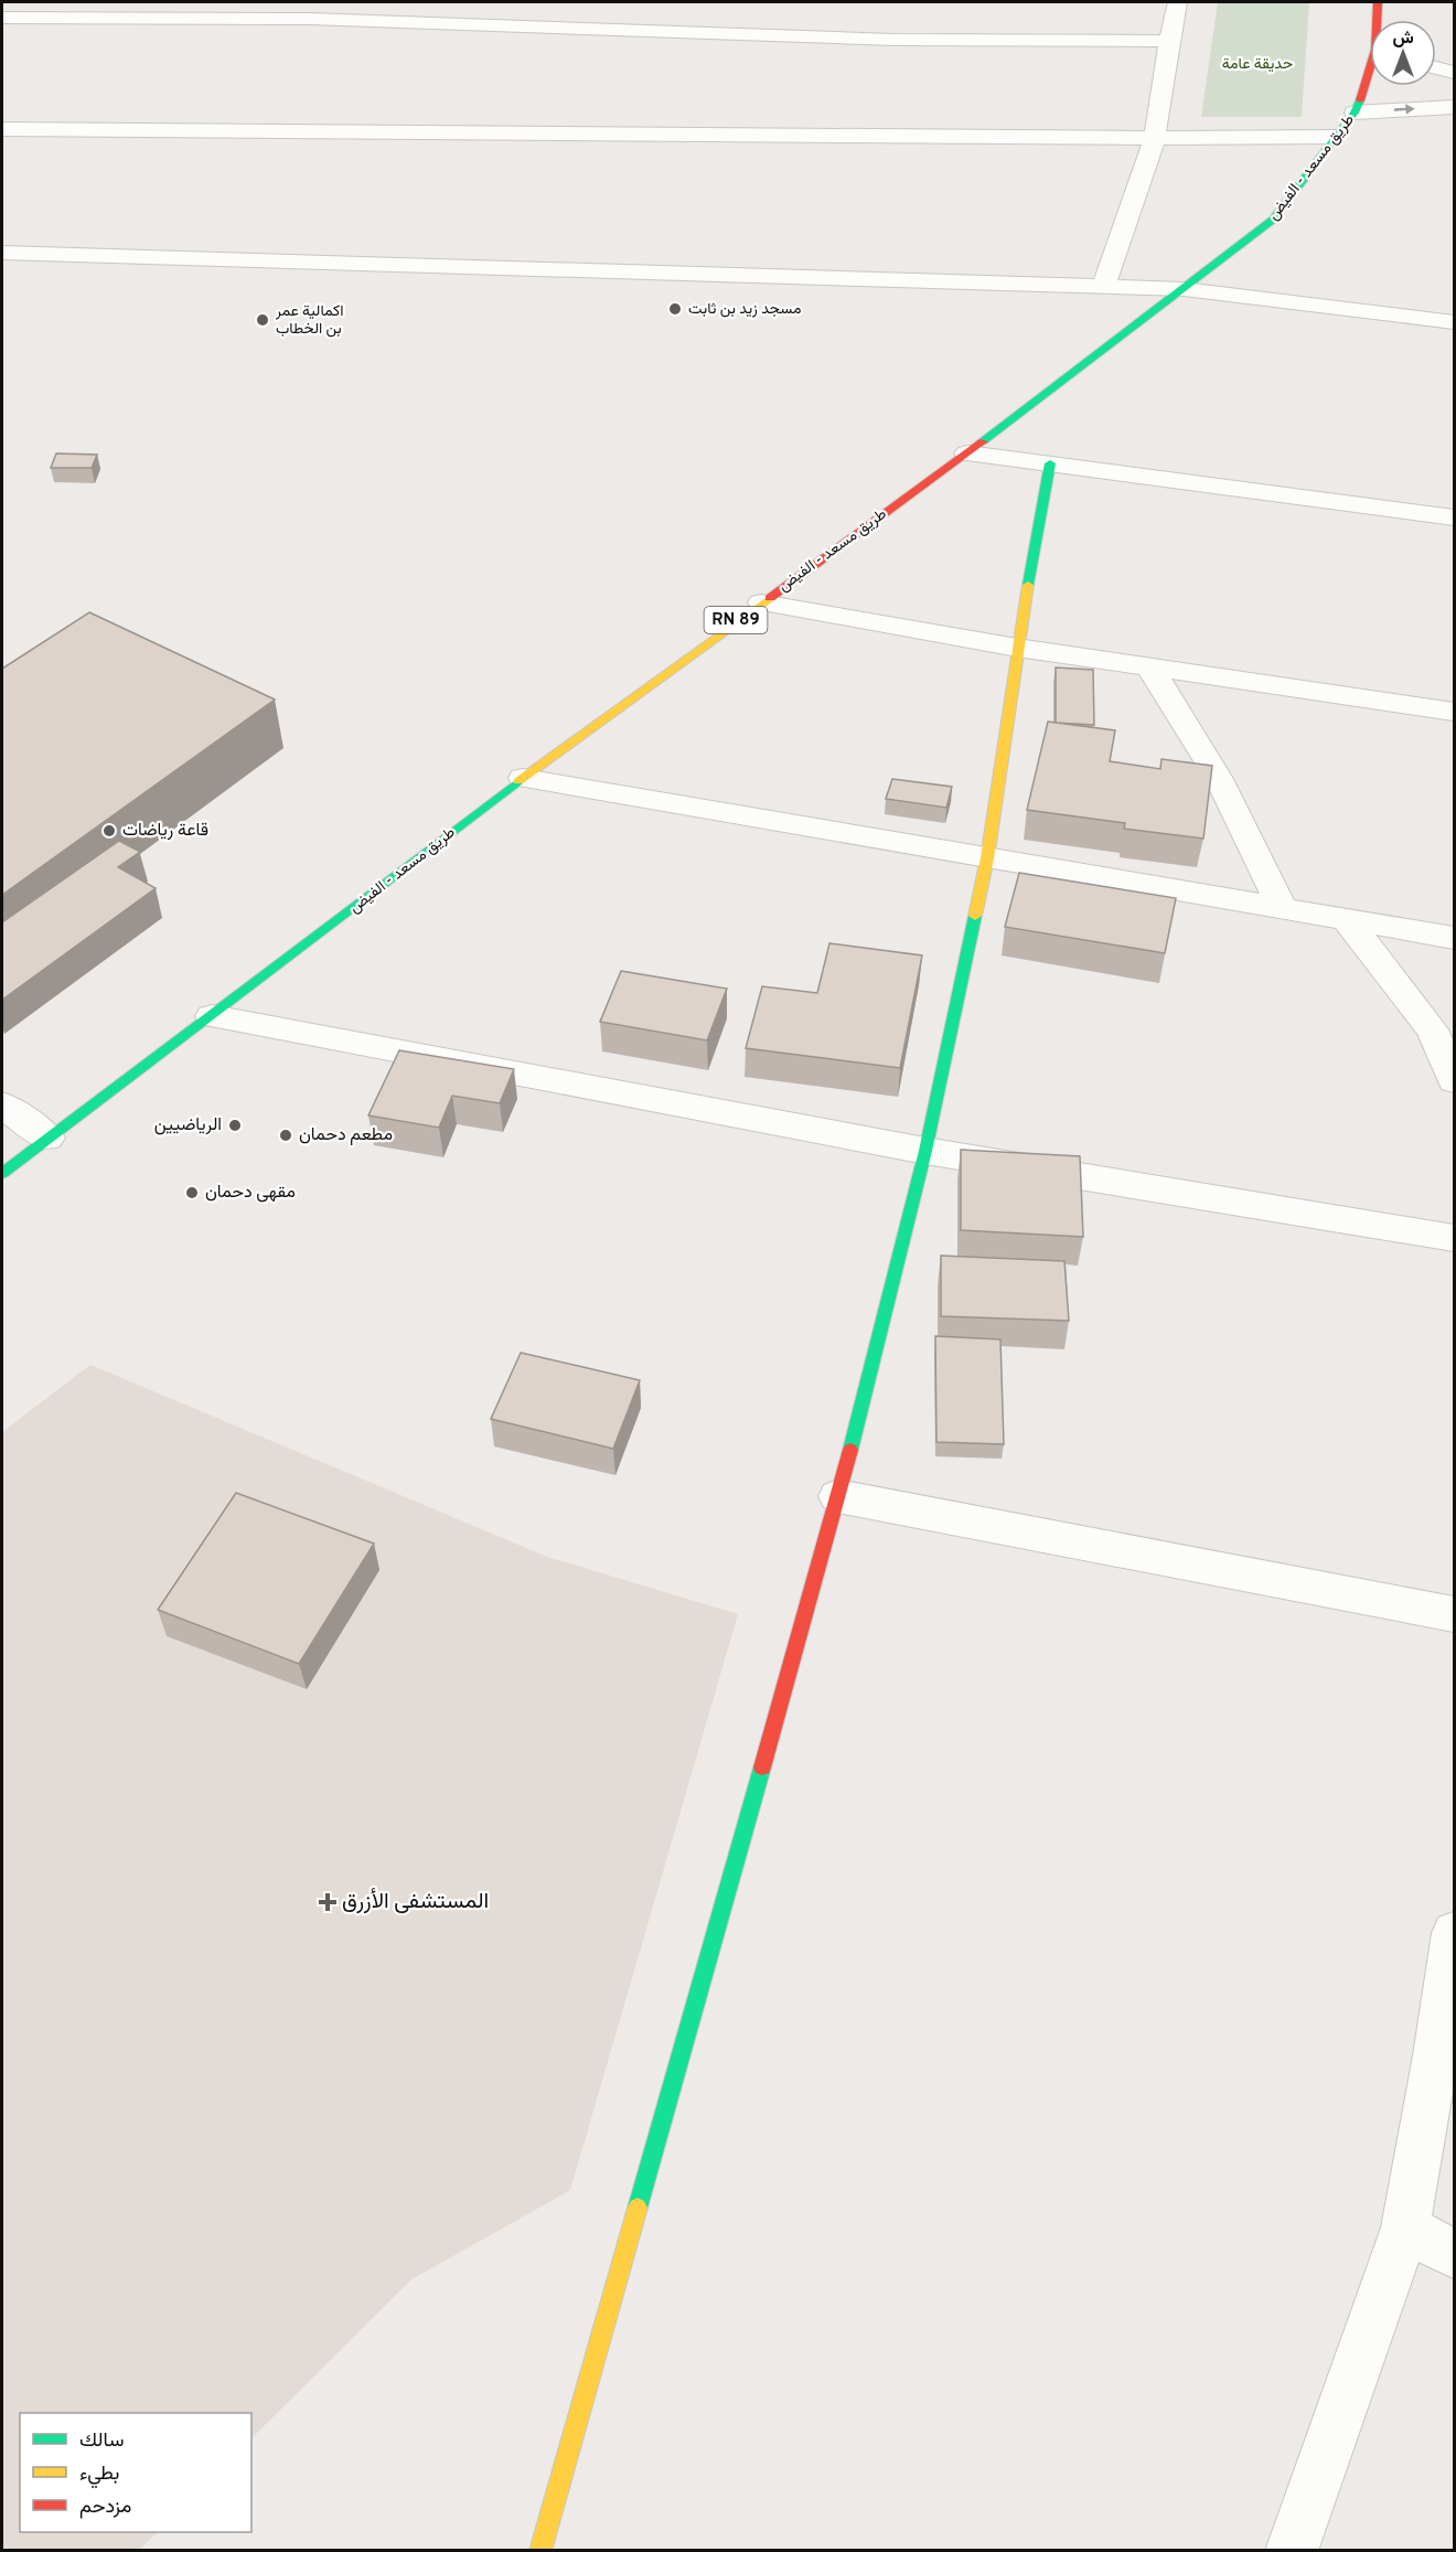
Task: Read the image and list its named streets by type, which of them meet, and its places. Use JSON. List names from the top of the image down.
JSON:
{
  "streets": {
    "main road": ["طريق مسعد - الفيض", "RN 89"]
  },
  "parks": ["حديقة عامة"],
  "places": {
    "other": [
      "مسجد زيد بن ثابت",
      "اكمالية عمر بن الخطاب",
      "قاعة رياضات",
      "الرياضيين",
      "مطعم دحمان",
      "مقهى دحمان"
    ],
    "health": ["المستشفى الأزرق"]
  },
  "legend": ["سالك", "بطيء", "مزدحم"],
  "north": "top"
}
